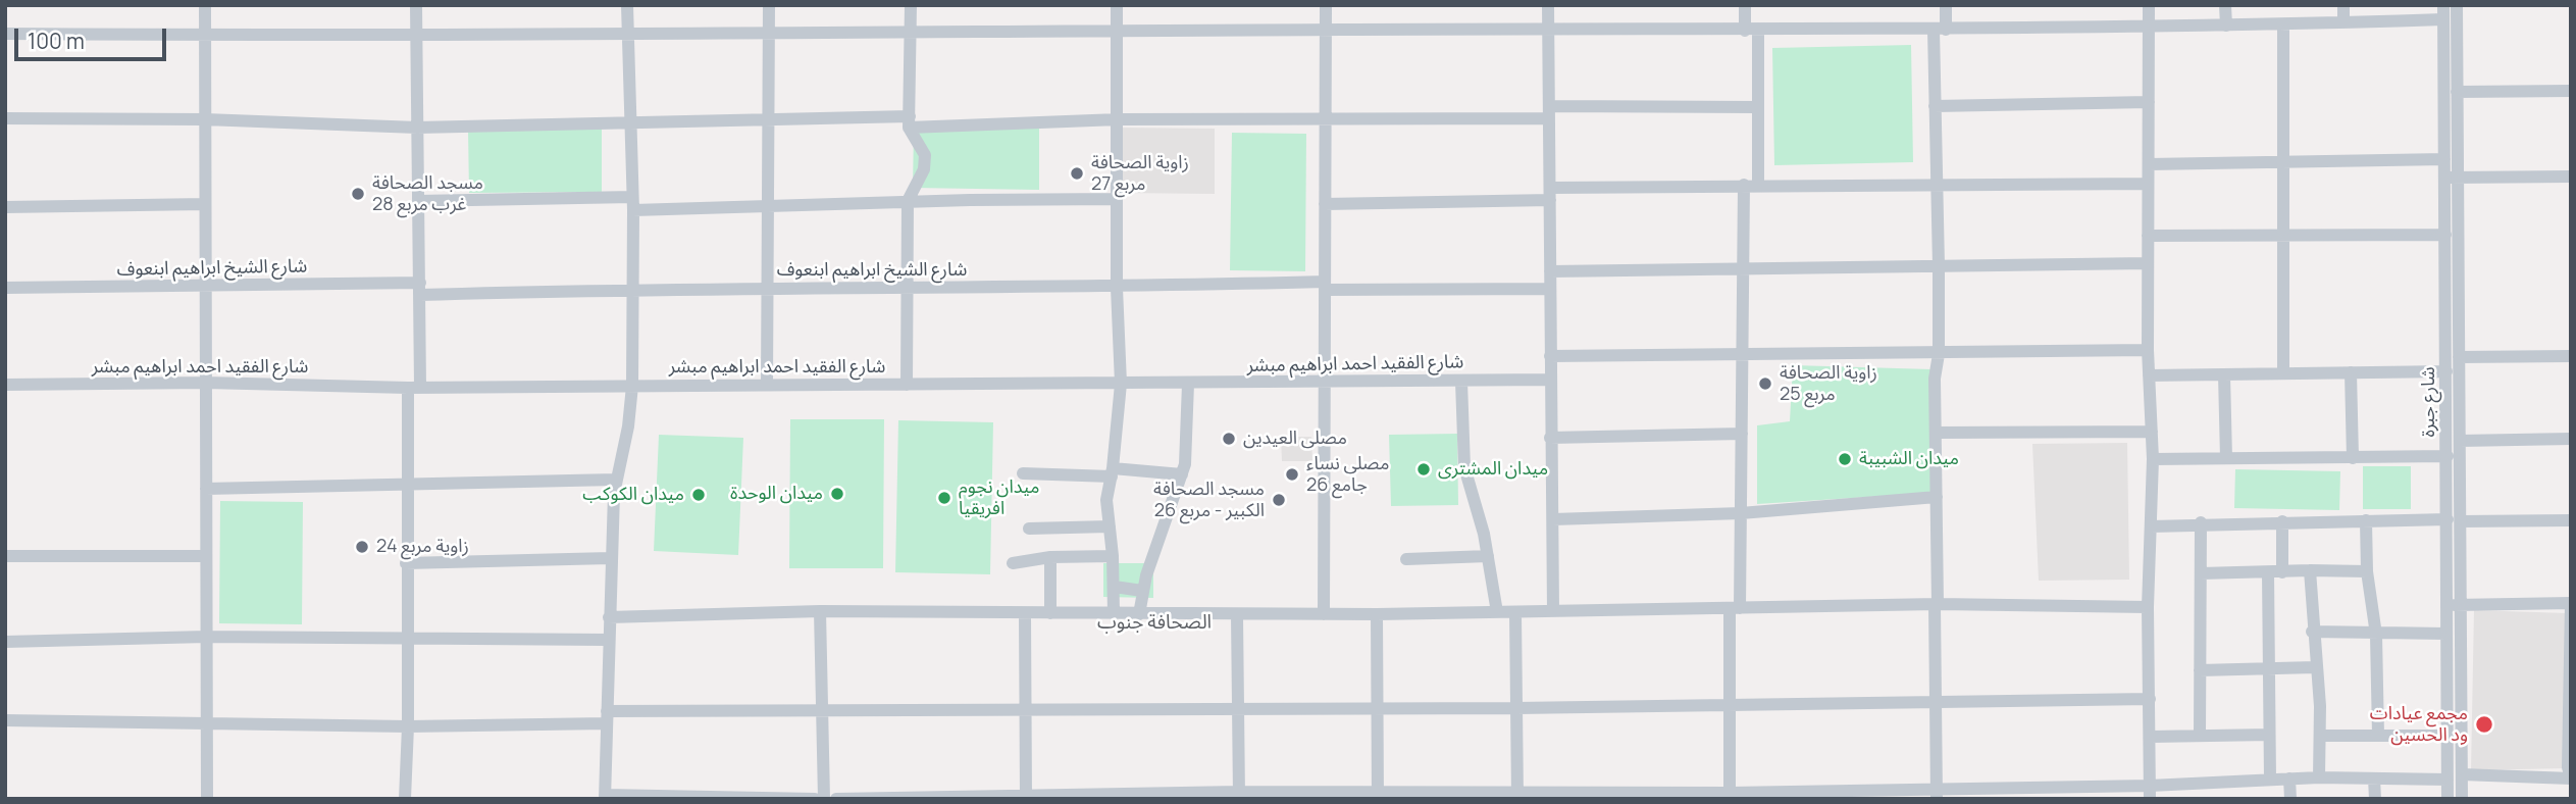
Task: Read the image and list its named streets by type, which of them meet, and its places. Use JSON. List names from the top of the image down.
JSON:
{
  "streets": {
    "street": ["شارع الشيخ ابراهيم ابنعوف", "شارع الفقيد احمد ابراهيم مبشر", "شارع جبرة"]
  },
  "districts": ["الصحافة جنوب"],
  "places": [
    "زاوية الصحافة مربع 27",
    "مسجد الصحافة غرب مربع 28",
    "زاوية الصحافة مربع 25",
    "مصلى العيدين",
    "ميدان الشبيبة",
    "ميدان المشترى",
    "مصلى نساء جامع 26",
    "ميدان الوحدة",
    "ميدان الكوكب",
    "ميدان نجوم افريقيا",
    "مسجد الصحافة الكبير - مربع 26",
    "زاوية مربع 24",
    "مجمع عيادات ود الحسين"
  ],
  "scale_bar": "100 m"
}
